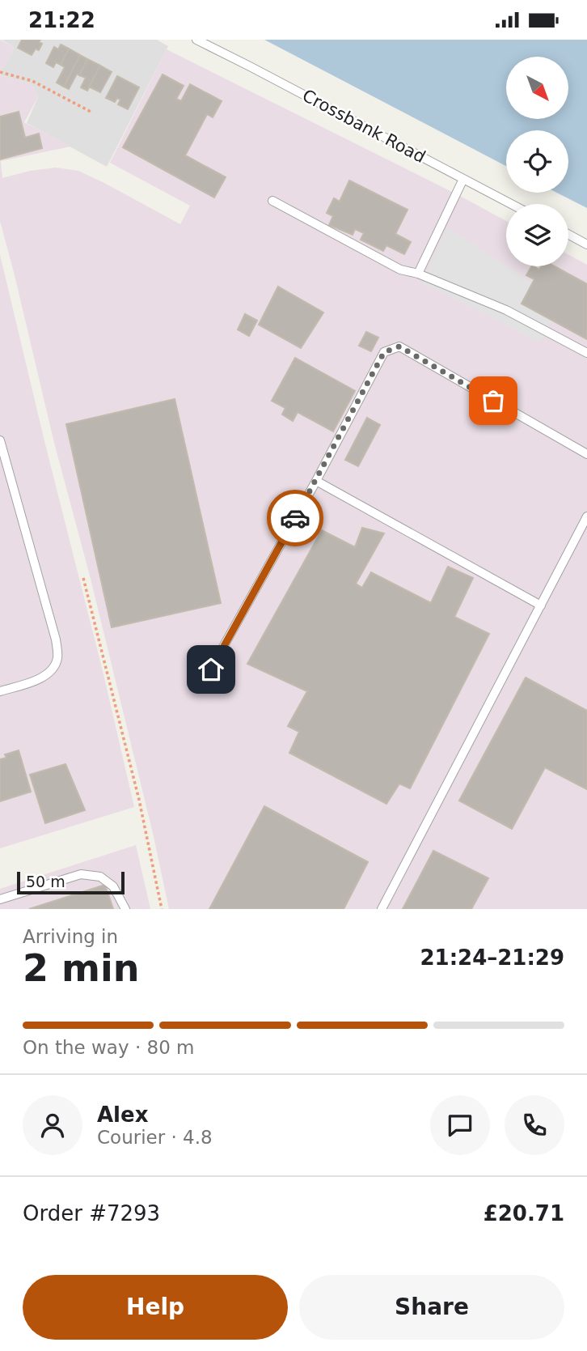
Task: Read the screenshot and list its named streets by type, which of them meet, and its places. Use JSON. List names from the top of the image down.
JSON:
{
  "streets": {
    "lane": ["Crossbank Road"]
  },
  "scale_bar": "50 m",
  "north": "bottom right",
  "page": {
    "status": "21:22",
    "scale": "50 m",
    "heading": ["2 min", "Arriving in", "21:24–21:29"],
    "panel": [
      "Alex",
      "Courier · 4.8",
      "Order #7293",
      "£20.71"
    ],
    "bar": "On the way · 80 m",
    "buttons": ["Help", "Share"]
  }
}
